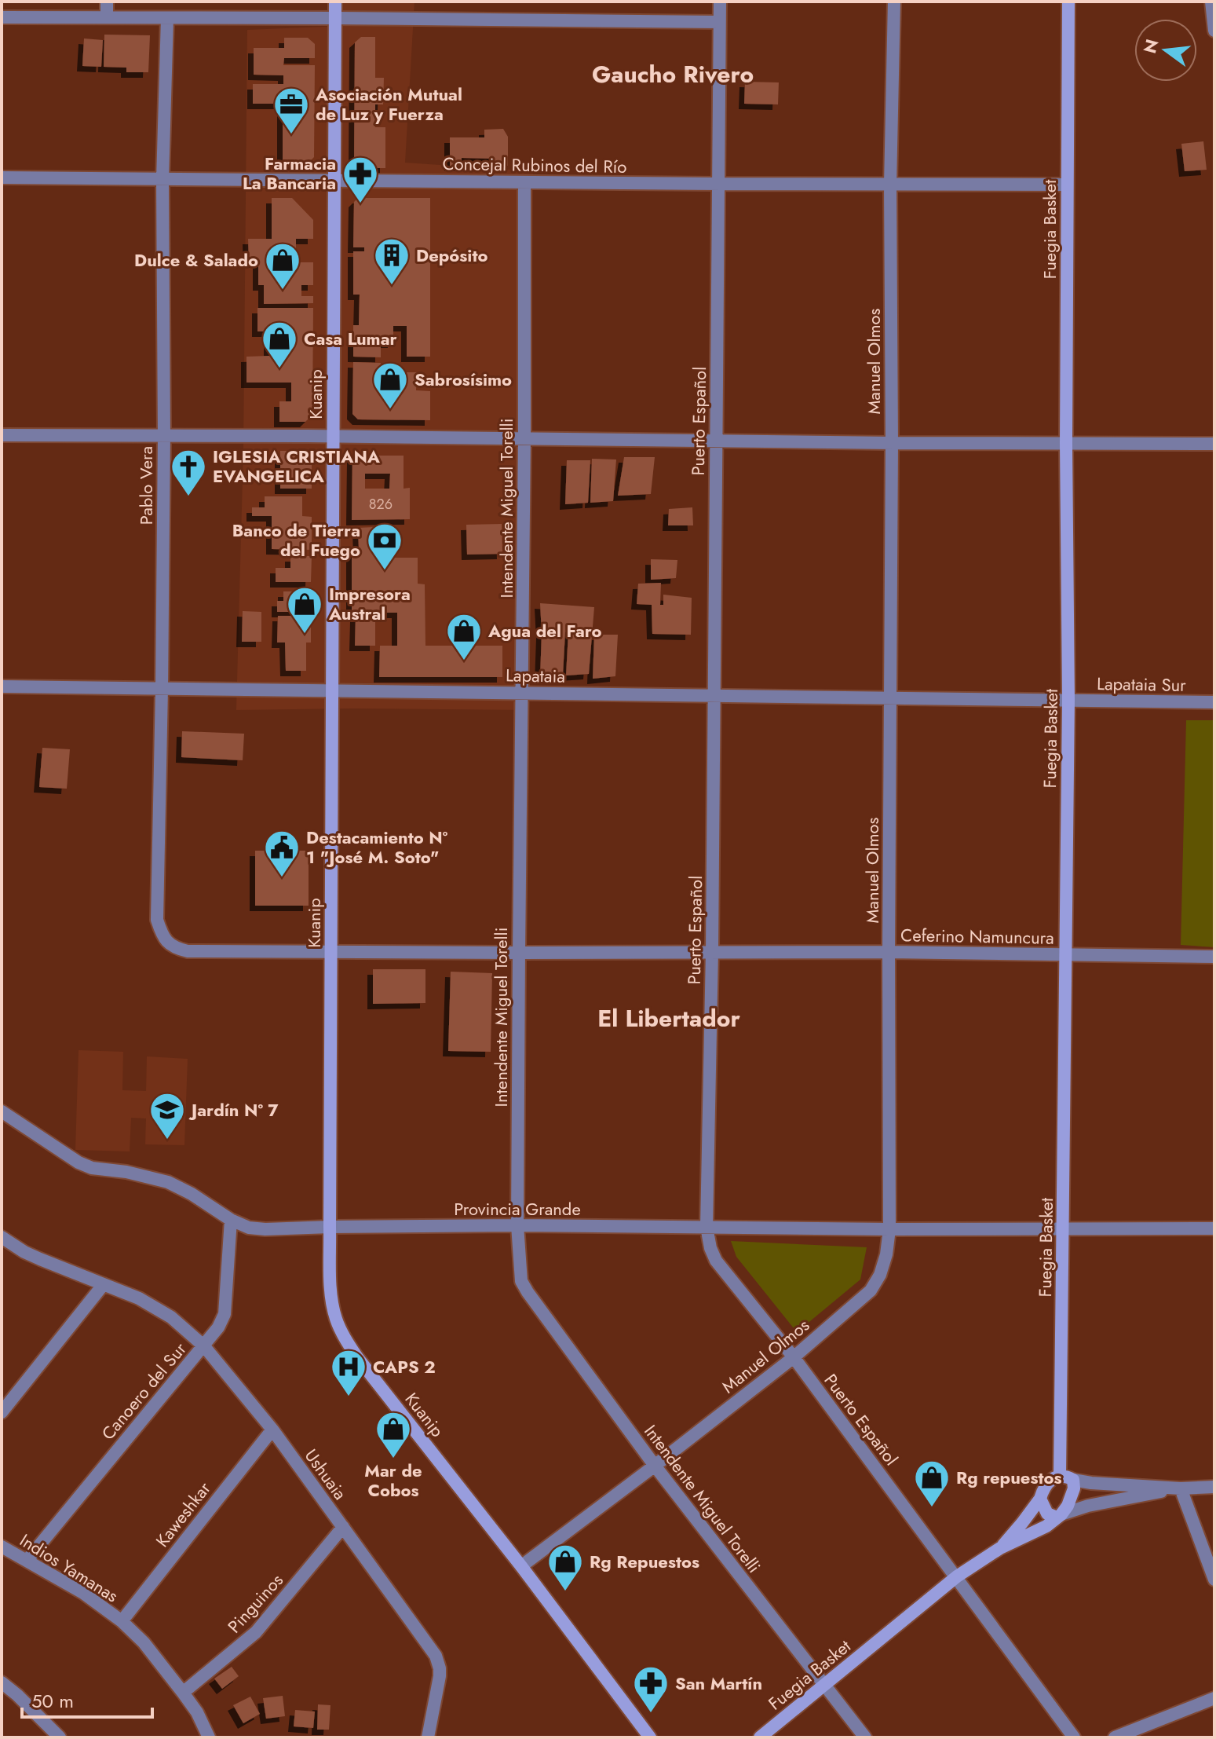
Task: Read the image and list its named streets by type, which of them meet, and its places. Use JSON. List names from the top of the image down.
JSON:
{
  "streets": {
    "main road": ["Fuegia Basket", "Kuanip"],
    "street": [
      "Concejal Rubinos del Río",
      "Manuel Olmos",
      "Puerto Español",
      "Pablo Vera",
      "Intendente Miguel Torelli",
      "Lapataia",
      "Lapataia Sur",
      "Ceferino Namuncura",
      "Provincia Grande",
      "Canoero del Sur",
      "Ushuaia",
      "Kaweshkar",
      "Indios Yamanas",
      "Pinguinos"
    ]
  },
  "crossings": [
    ["Concejal Rubinos del Río", "Fuegia Basket"],
    ["Concejal Rubinos del Río", "Manuel Olmos"],
    ["Concejal Rubinos del Río", "Kuanip"],
    ["Concejal Rubinos del Río", "Puerto Español"],
    ["Concejal Rubinos del Río", "Pablo Vera"],
    ["Concejal Rubinos del Río", "Intendente Miguel Torelli"],
    ["Fuegia Basket", "Puerto Español"],
    ["Fuegia Basket", "Intendente Miguel Torelli"],
    ["Fuegia Basket", "Lapataia"],
    ["Fuegia Basket", "Lapataia Sur"],
    ["Fuegia Basket", "Ceferino Namuncura"],
    ["Fuegia Basket", "Provincia Grande"],
    ["Manuel Olmos", "Kuanip"],
    ["Manuel Olmos", "Puerto Español"],
    ["Manuel Olmos", "Intendente Miguel Torelli"],
    ["Manuel Olmos", "Lapataia"],
    ["Manuel Olmos", "Ceferino Namuncura"],
    ["Manuel Olmos", "Provincia Grande"],
    ["Kuanip", "Lapataia"],
    ["Kuanip", "Ceferino Namuncura"],
    ["Kuanip", "Provincia Grande"],
    ["Puerto Español", "Lapataia"],
    ["Puerto Español", "Ceferino Namuncura"],
    ["Puerto Español", "Provincia Grande"],
    ["Pablo Vera", "Lapataia"],
    ["Pablo Vera", "Ceferino Namuncura"],
    ["Intendente Miguel Torelli", "Lapataia"],
    ["Intendente Miguel Torelli", "Ceferino Namuncura"],
    ["Intendente Miguel Torelli", "Provincia Grande"],
    ["Lapataia", "Lapataia Sur"],
    ["Provincia Grande", "Canoero del Sur"],
    ["Canoero del Sur", "Ushuaia"],
    ["Canoero del Sur", "Indios Yamanas"],
    ["Ushuaia", "Kaweshkar"],
    ["Ushuaia", "Pinguinos"],
    ["Kaweshkar", "Indios Yamanas"],
    ["Indios Yamanas", "Pinguinos"]
  ],
  "districts": ["Gaucho Rivero", "El Libertador"],
  "places": {
    "office": ["Asociación Mutual de Luz y Fuerza"],
    "pharmacy": ["Farmacia La Bancaria", "San Martín"],
    "building": ["Depósito"],
    "shop": [
      "Dulce & Salado",
      "Casa Lumar",
      "Sabrosísimo",
      "Impresora Austral",
      "Agua del Faro",
      "Mar de Cobos",
      "Rg repuestos",
      "Rg Repuestos"
    ],
    "church": ["IGLESIA CRISTIANA EVANGELICA"],
    "bank": ["Banco de Tierra del Fuego"],
    "public building": ["Destacamiento N° 1 \"José M. Soto\""],
    "school or university": ["Jardín Nº 7"],
    "hospital": ["CAPS 2"]
  },
  "house_numbers": ["826"],
  "scale_bar": "50 m",
  "north": "left"
}
